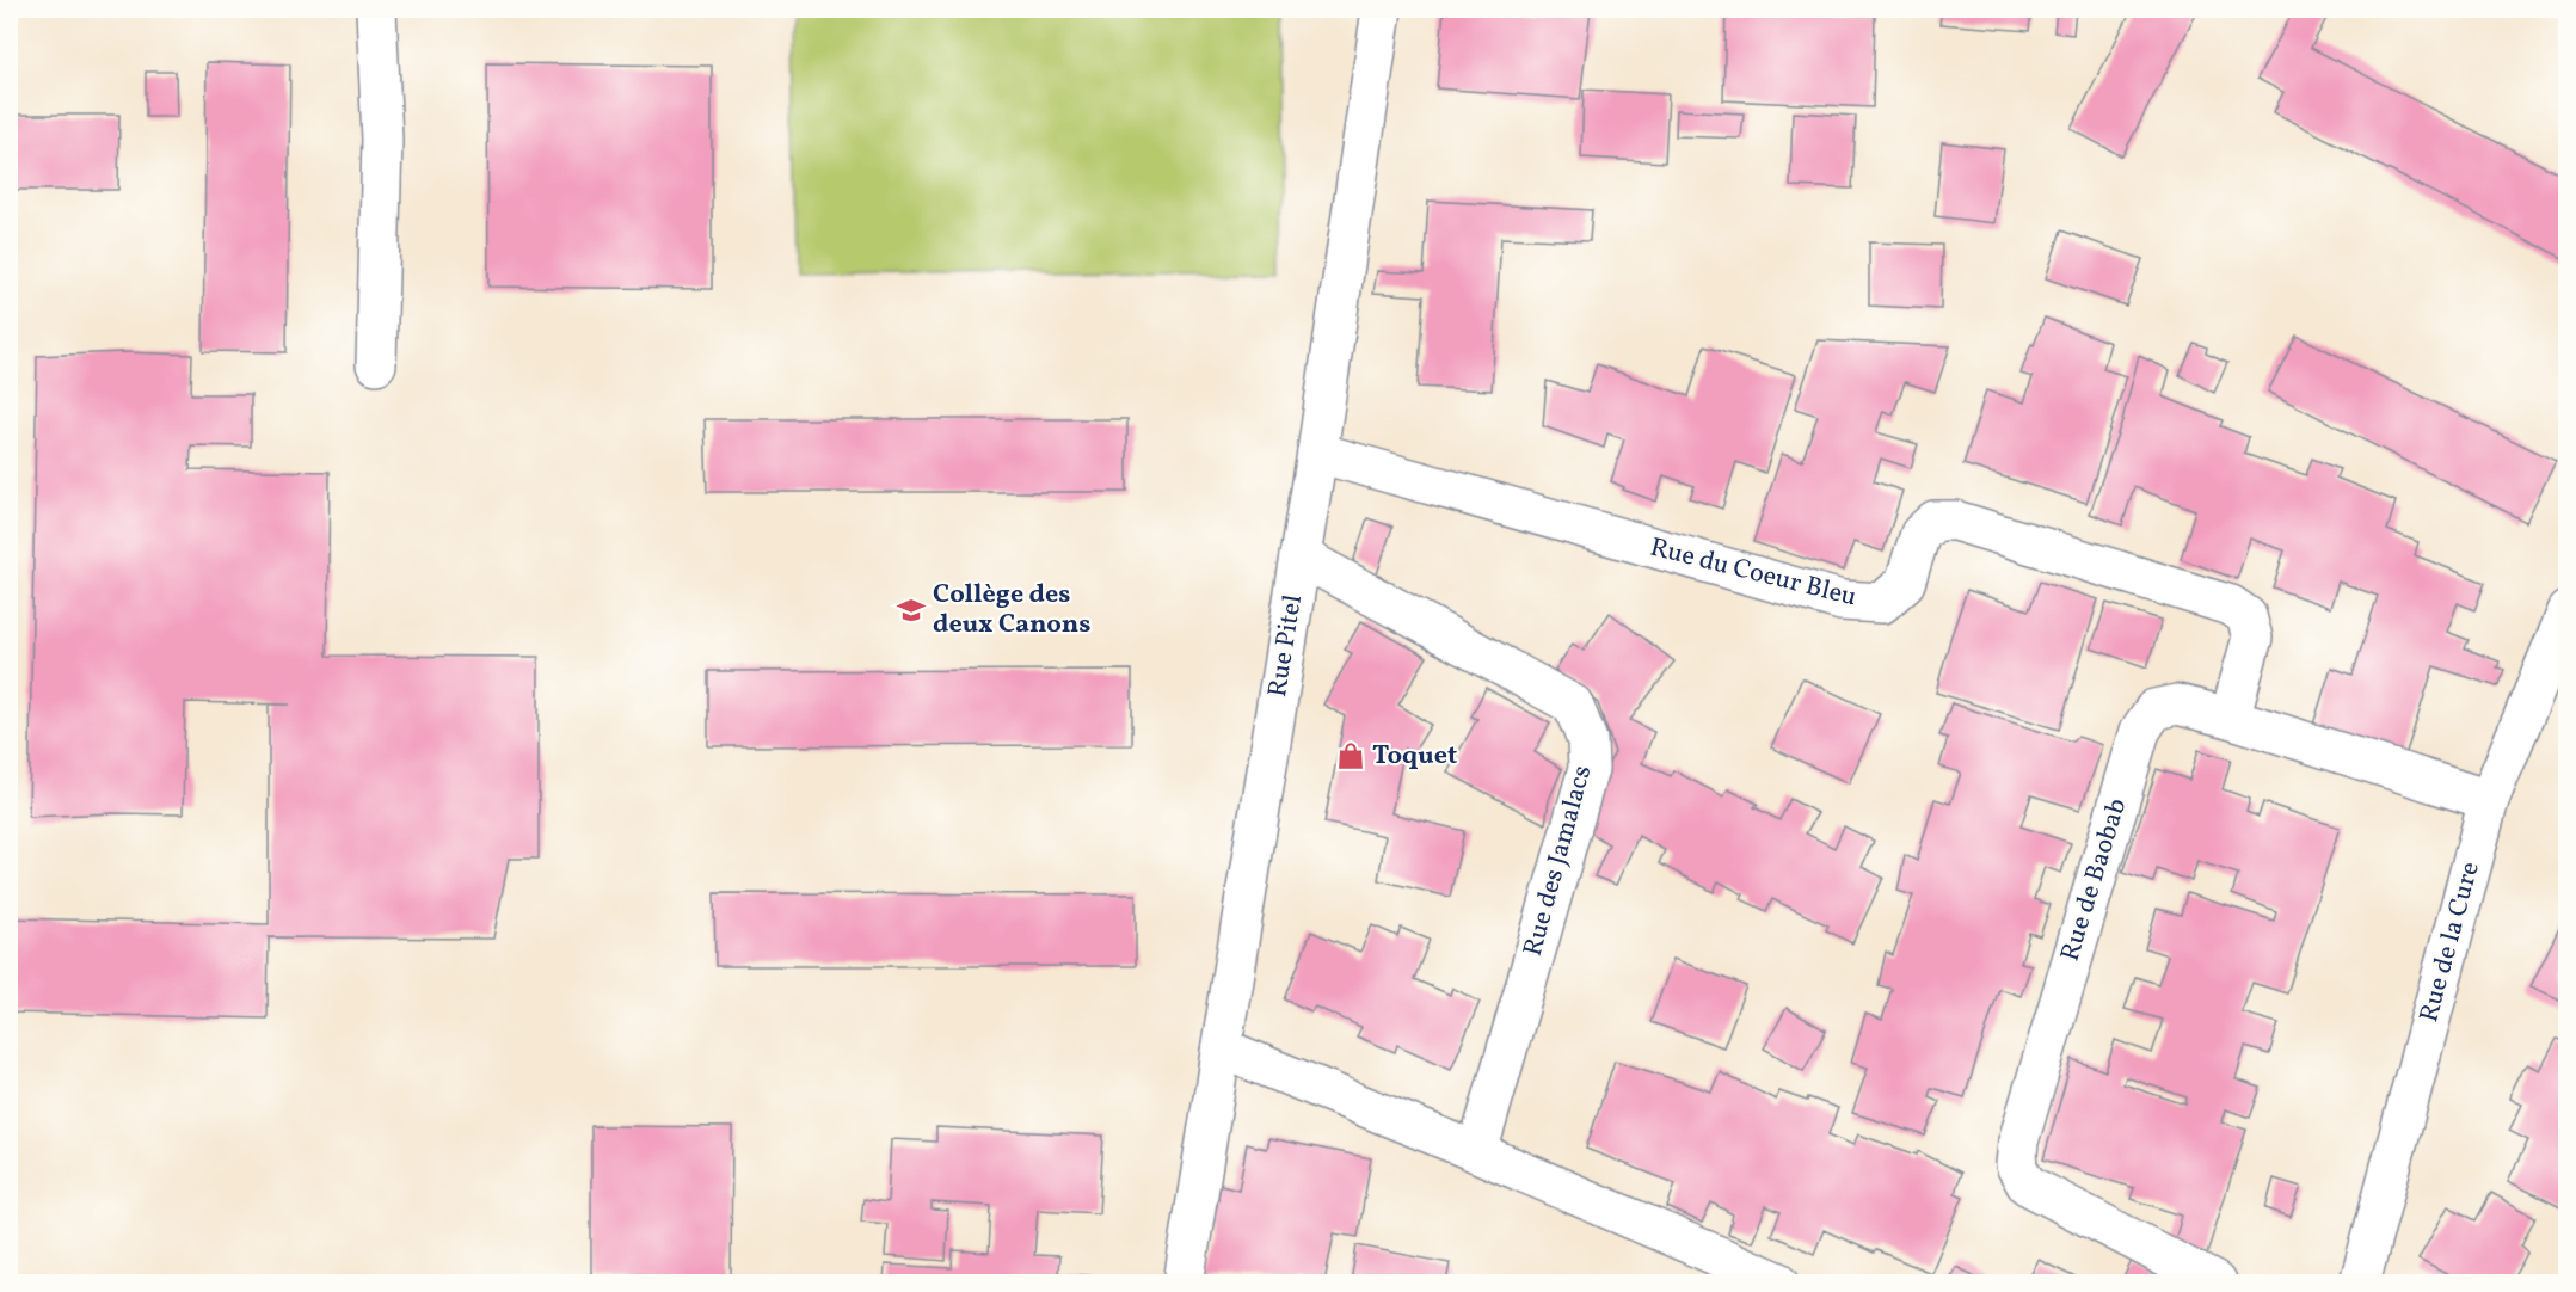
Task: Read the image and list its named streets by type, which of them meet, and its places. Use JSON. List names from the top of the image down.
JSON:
{
  "streets": {
    "street": [
      "Rue du Coeur Bleu",
      "Rue Pitel",
      "Rue des Jamalacs",
      "Rue de Baobab",
      "Rue de la Cure"
    ]
  },
  "crossings": [
    ["Rue du Coeur Bleu", "Rue Pitel"],
    ["Rue du Coeur Bleu", "Rue de Baobab"],
    ["Rue Pitel", "Rue des Jamalacs"],
    ["Rue de Baobab", "Rue de la Cure"]
  ],
  "places": {
    "school or university": ["Collège des deux Canons"],
    "shop": ["Toquet"]
  }
}
